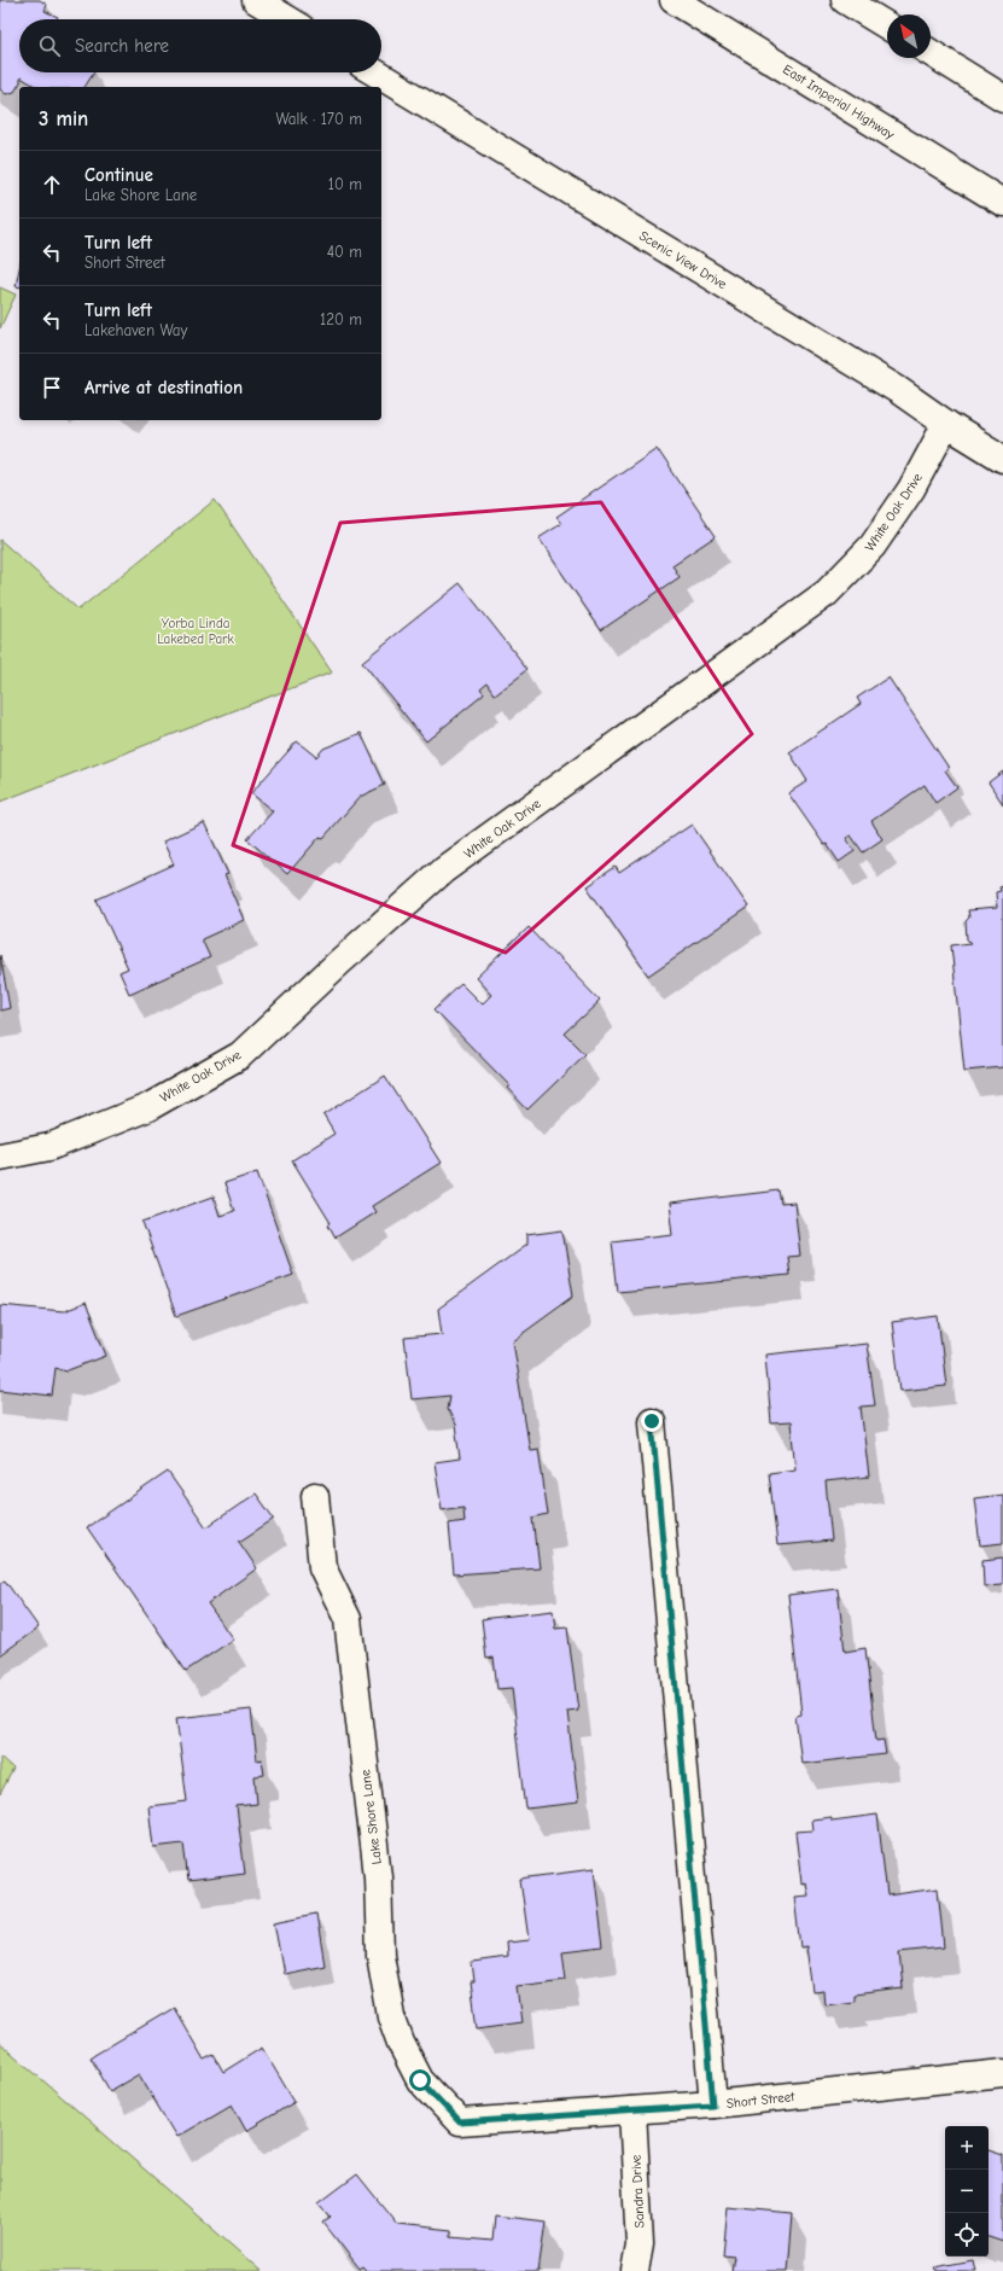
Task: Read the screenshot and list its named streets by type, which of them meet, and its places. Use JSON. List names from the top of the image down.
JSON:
{
  "streets": {
    "main road": [
      "East Imperial Highway",
      "Scenic View Drive",
      "White Oak Drive",
      "Lake Shore Lane",
      "Short Street",
      "Sandra Drive"
    ]
  },
  "crossings": [
    ["Scenic View Drive", "White Oak Drive"],
    ["Lake Shore Lane", "Short Street"],
    ["Short Street", "Sandra Drive"]
  ],
  "parks": ["Yorba Linda Lakebed Park"],
  "north": "top left",
  "page": {
    "search": "Search here",
    "heading": ["3 min", "Walk · 170 m"],
    "list": [
      ["Continue", "Lake Shore Lane", "10 m"],
      ["Turn left", "Short Street", "40 m"],
      ["Turn left", "Lakehaven Way", "120 m"],
      "Arrive at destination"
    ],
    "map_buttons": ["+", "−"]
  }
}
